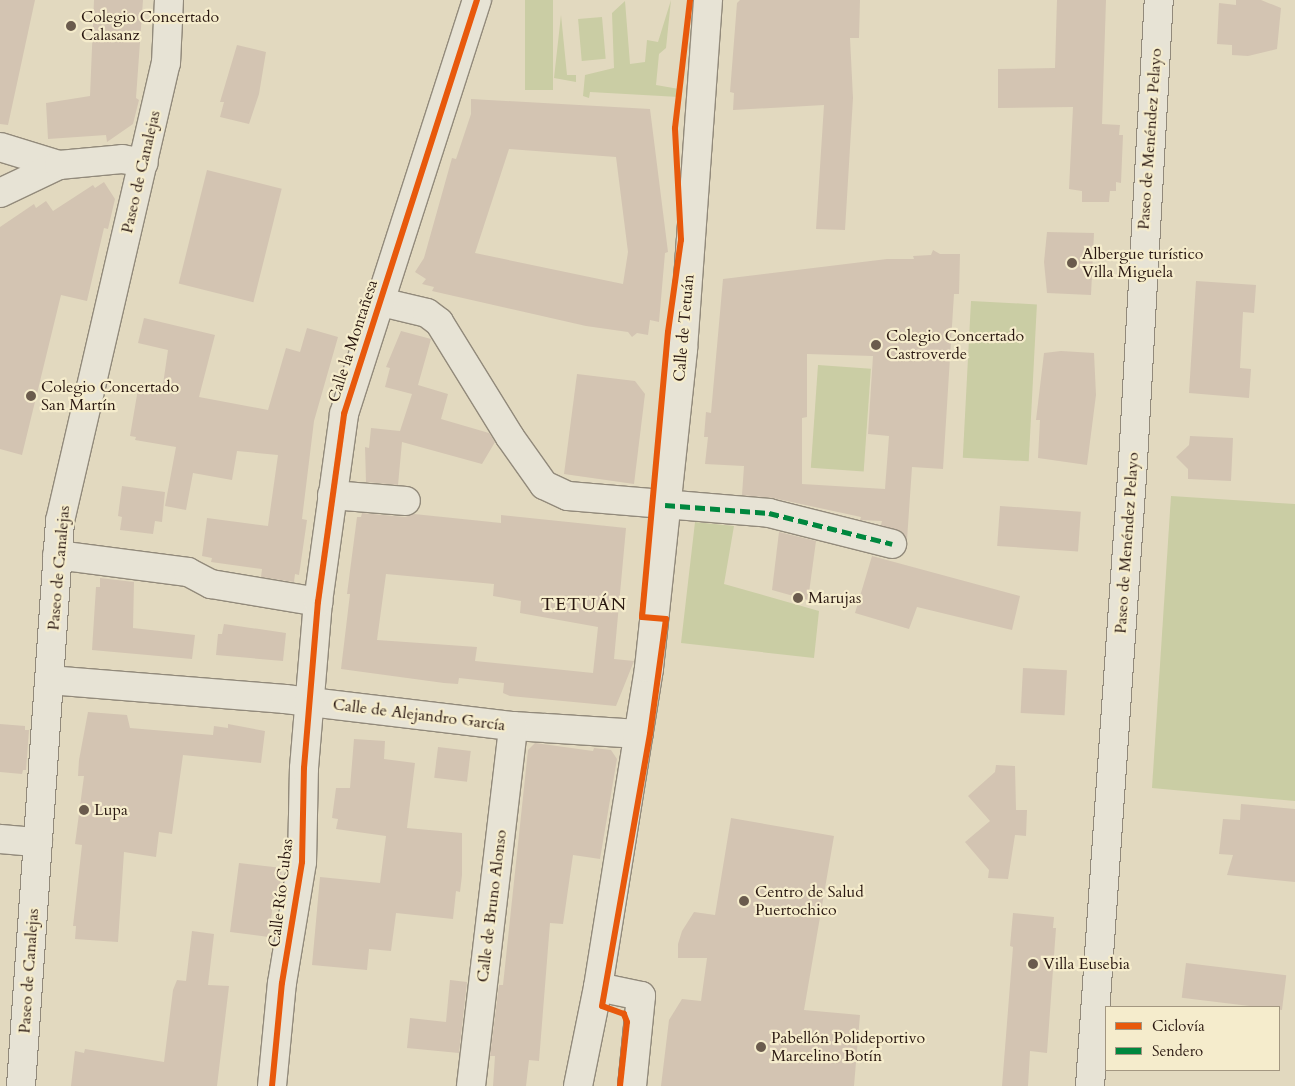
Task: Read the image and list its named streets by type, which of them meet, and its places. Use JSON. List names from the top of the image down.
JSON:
{
  "streets": {
    "street": [
      "Paseo de Menéndez Pelayo",
      "Paseo de Canalejas",
      "Calle de Tetuán",
      "Calle la Montañesa",
      "Calle de Alejandro García",
      "Calle Río Cubas",
      "Calle de Bruno Alonso"
    ]
  },
  "crossings": [
    ["Paseo de Canalejas", "Calle de Alejandro García"],
    ["Calle de Tetuán", "Calle de Alejandro García"],
    ["Calle la Montañesa", "Calle de Alejandro García"],
    ["Calle la Montañesa", "Calle Río Cubas"],
    ["Calle de Alejandro García", "Calle Río Cubas"],
    ["Calle de Alejandro García", "Calle de Bruno Alonso"]
  ],
  "districts": ["TETUÁN"],
  "places": [
    "Colegio Concertado Calasanz",
    "Albergue turístico Villa Miguela",
    "Colegio Concertado Castroverde",
    "Colegio Concertado San Martín",
    "Marujas",
    "Lupa",
    "Centro de Salud Puertochico",
    "Villa Eusebia",
    "Pabellón Polideportivo Marcelino Botín"
  ],
  "legend": ["Ciclovía", "Sendero"]
}
